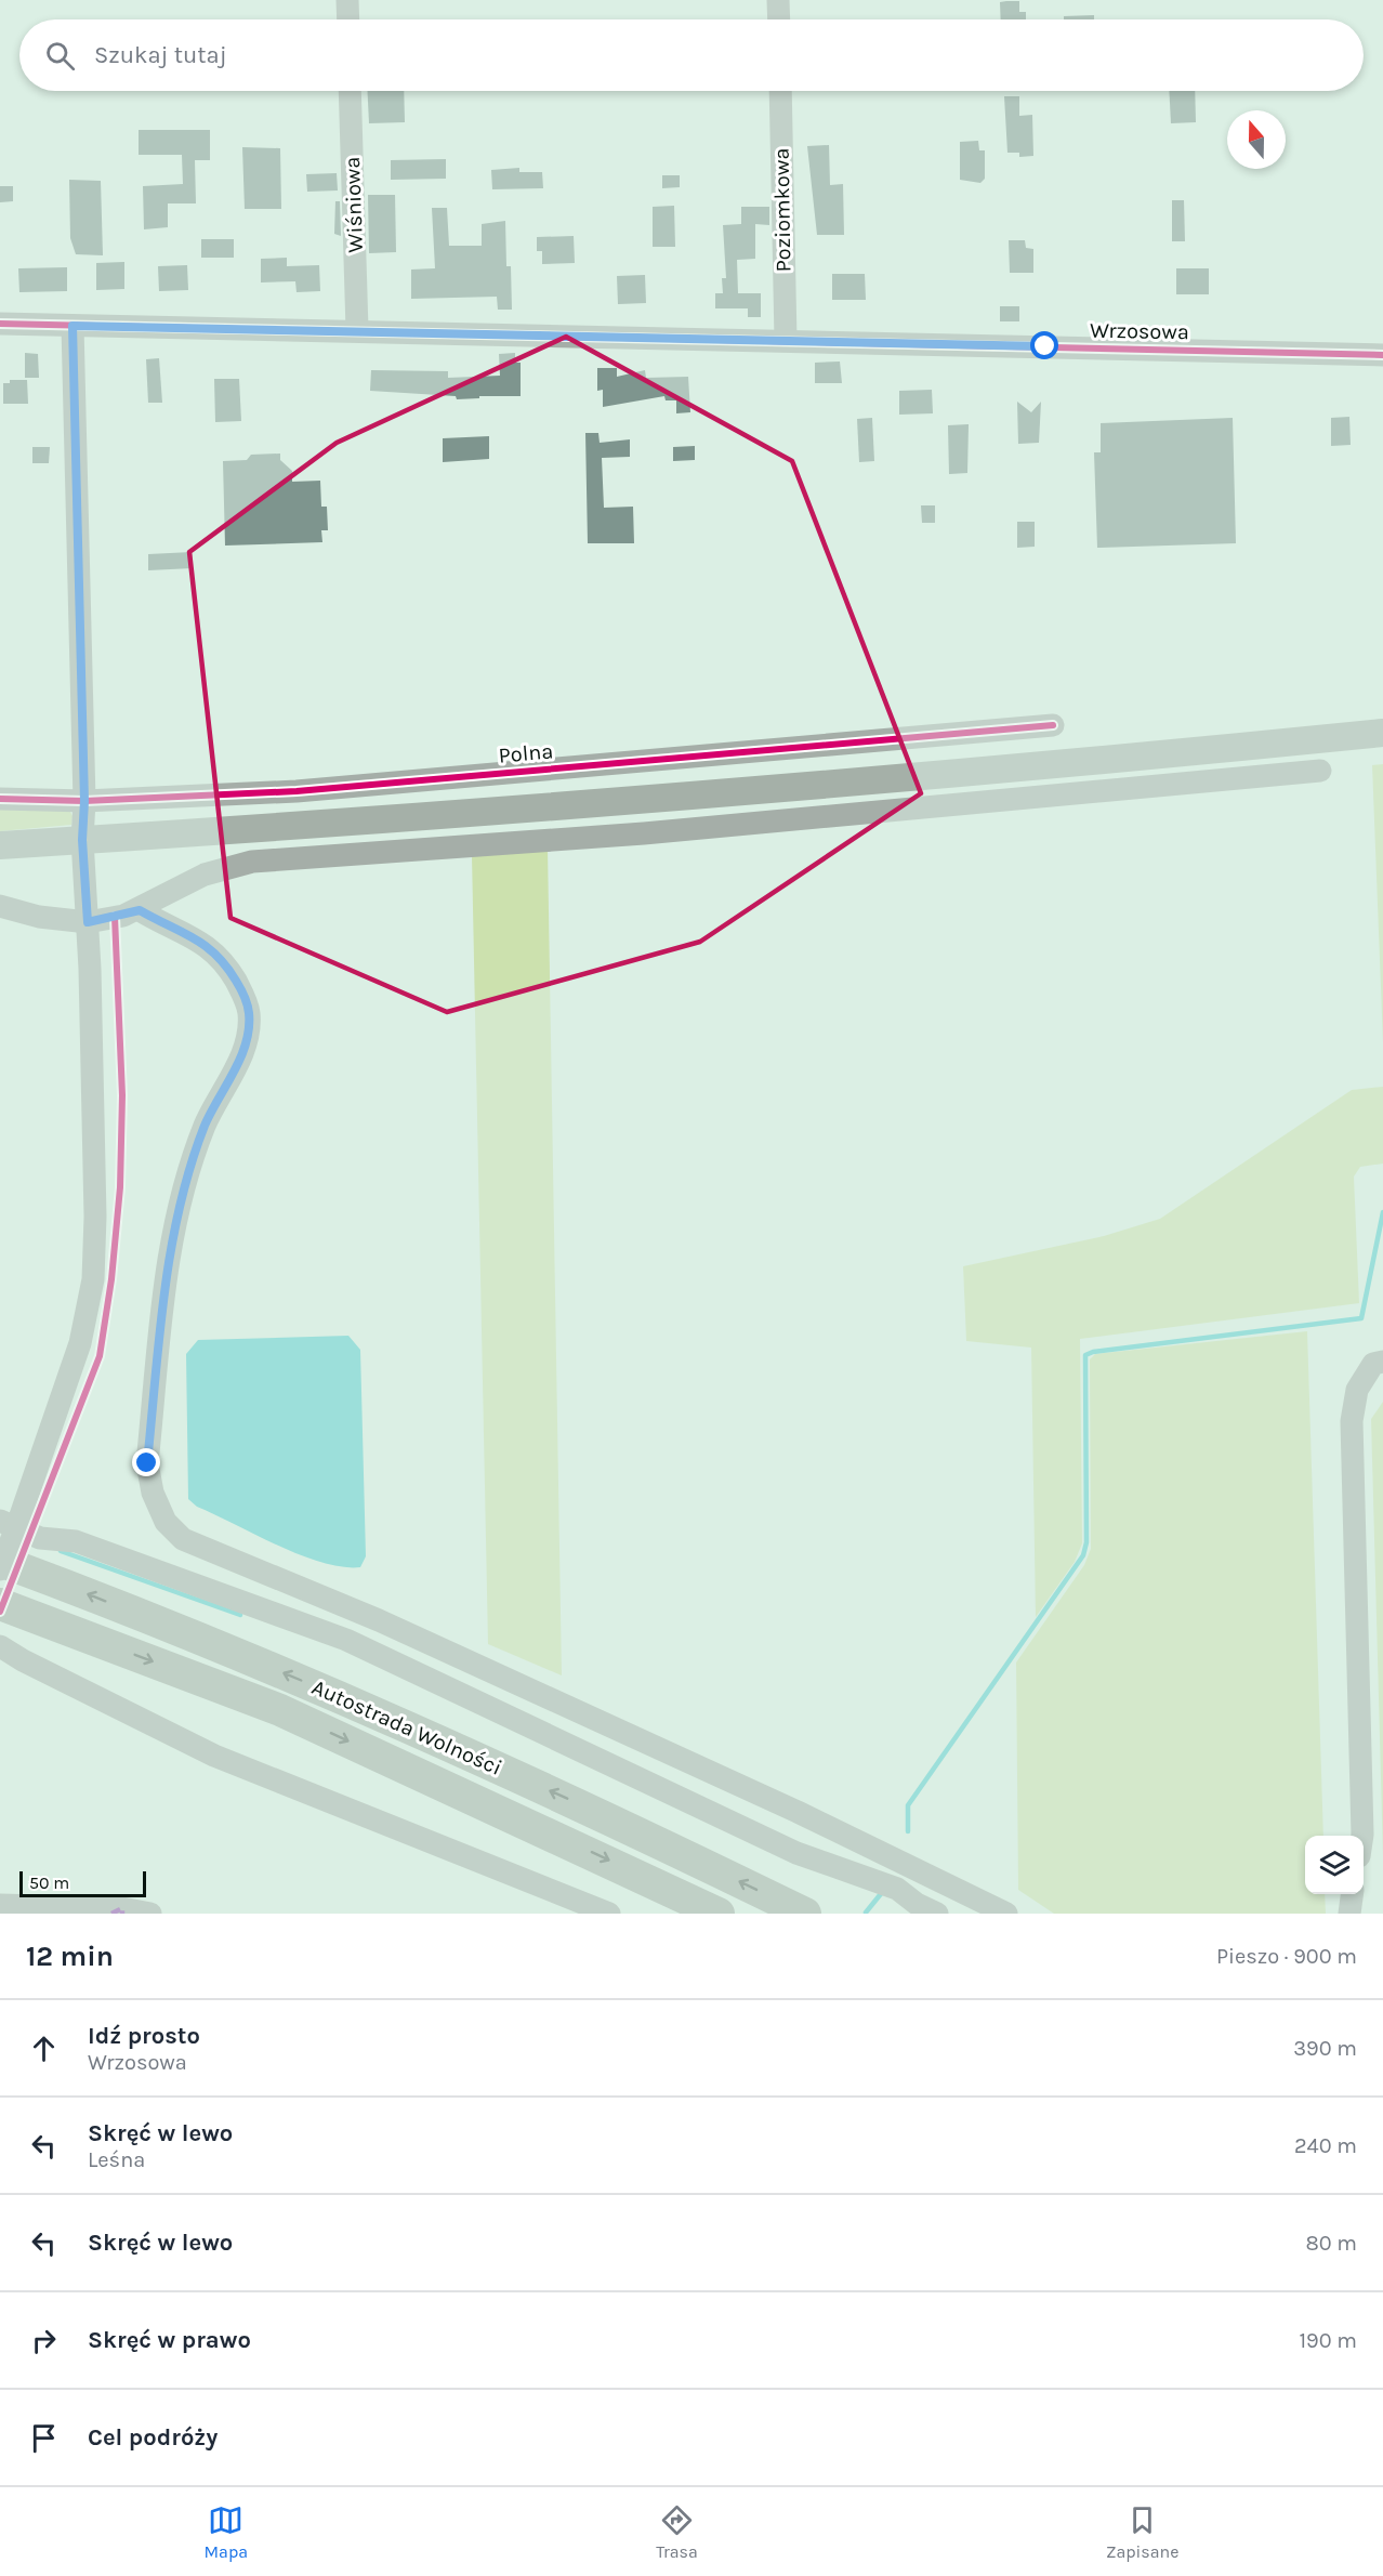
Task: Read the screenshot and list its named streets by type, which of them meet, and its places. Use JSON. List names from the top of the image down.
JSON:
{
  "streets": {
    "highway": ["Autostrada Wolności"],
    "street": [
      "Wiśniowa",
      "Poziomkowa",
      "Wrzosowa",
      "Polna"
    ]
  },
  "crossings": [
    ["Wiśniowa", "Wrzosowa"],
    ["Poziomkowa", "Wrzosowa"]
  ],
  "scale_bar": "50 m",
  "north": "top",
  "page": {
    "search": "Szukaj tutaj",
    "scale": "50 m",
    "heading": ["12 min", "Pieszo · 900 m"],
    "list": [
      ["Idź prosto", "Wrzosowa", "390 m"],
      ["Skręć w lewo", "Leśna", "240 m"],
      ["Skręć w lewo", "80 m"],
      ["Skręć w prawo", "190 m"],
      "Cel podróży"
    ],
    "nav": ["Mapa", "Trasa", "Zapisane"]
  }
}
